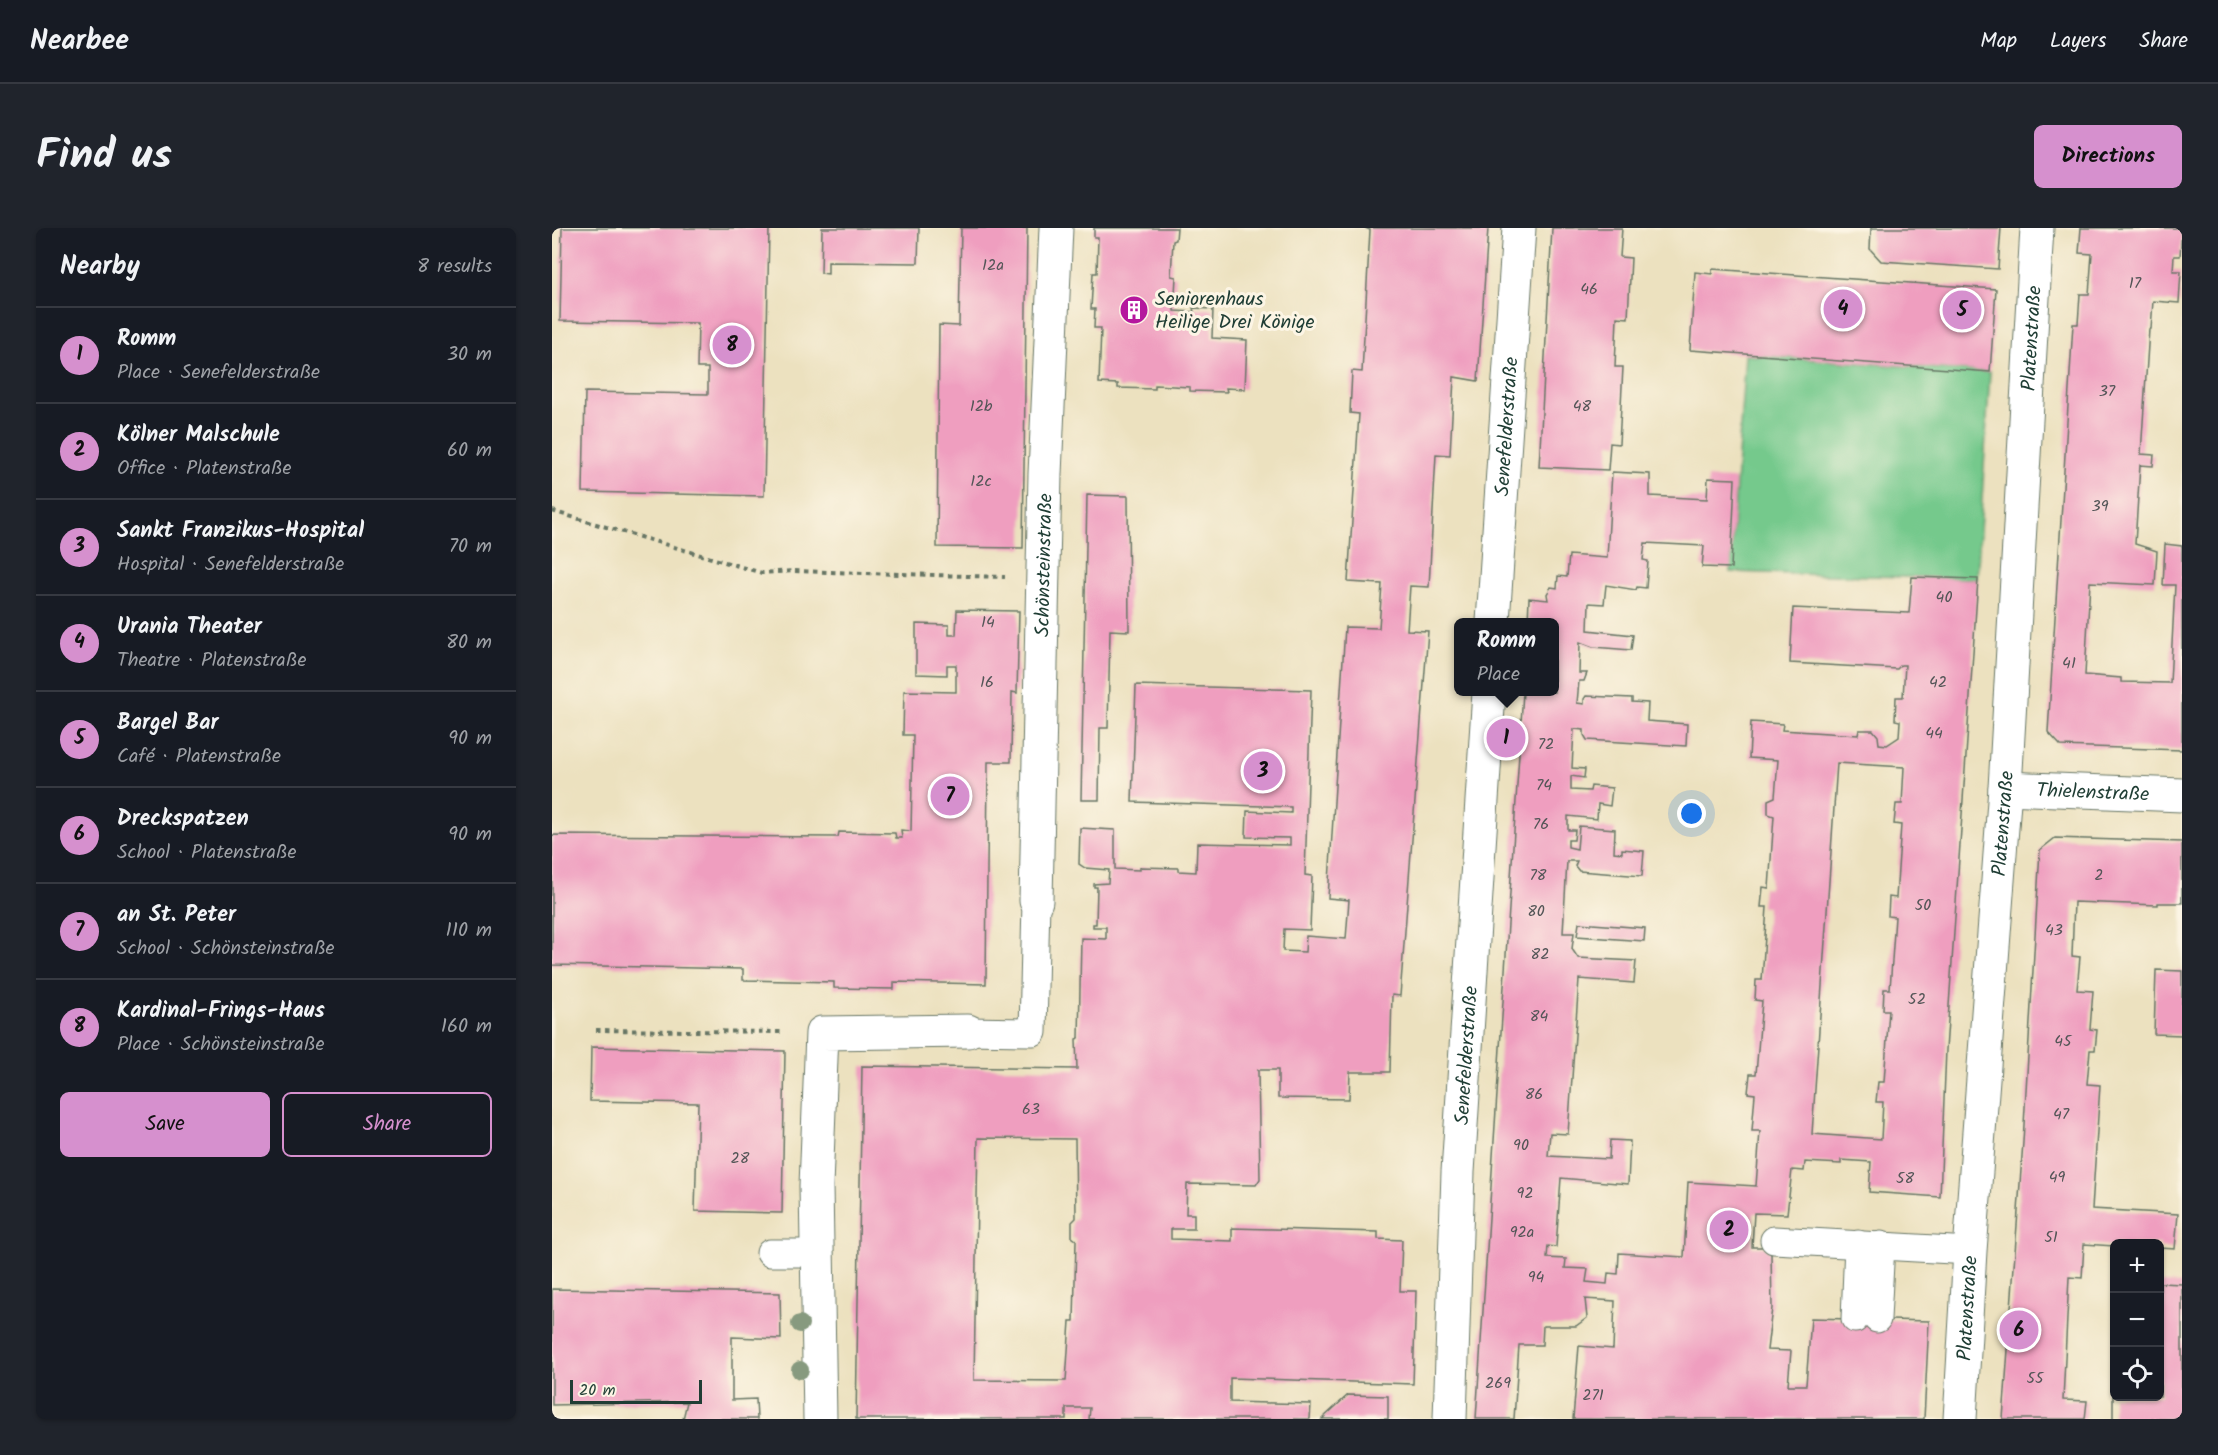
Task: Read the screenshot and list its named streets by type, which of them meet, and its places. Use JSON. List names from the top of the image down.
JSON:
{
  "streets": {
    "street": [
      "Platenstraße",
      "Senefelderstraße",
      "Schönsteinstraße",
      "Thielenstraße"
    ]
  },
  "crossings": [
    ["Platenstraße", "Thielenstraße"]
  ],
  "places": {
    "building": ["Seniorenhaus Heilige Drei Könige"]
  },
  "house_numbers": [
    "12a",
    "17",
    "46",
    "37",
    "12b",
    "48",
    "12c",
    "39",
    "40",
    "14",
    "41",
    "16",
    "42",
    "44",
    "72",
    "74",
    "76",
    "78",
    "2",
    "50",
    "80",
    "43",
    "82",
    "52",
    "84",
    "45",
    "86",
    "63",
    "47",
    "90",
    "28",
    "49",
    "58",
    "92",
    "92a",
    "51",
    "94",
    "55",
    "269",
    "271"
  ],
  "scale_bar": "20 m",
  "page": {
    "header": "Nearbee",
    "nav": ["Map", "Layers", "Share"],
    "title": "Find us",
    "buttons": [
      "Directions",
      ["Save", "Share"]
    ],
    "heading": ["Nearby", "8 results"],
    "pins": [
      "4",
      "5",
      "8",
      "1",
      "3",
      "7",
      "2",
      "6"
    ],
    "list": [
      {
        "mark": "1",
        "name": "Romm",
        "note": "Place · Senefelderstraße",
        "value": "30 m"
      },
      {
        "mark": "2",
        "name": "Kölner Malschule",
        "note": "Office · Platenstraße",
        "value": "60 m"
      },
      {
        "mark": "3",
        "name": "Sankt Franzikus-Hospital",
        "note": "Hospital · Senefelderstraße",
        "value": "70 m"
      },
      {
        "mark": "4",
        "name": "Urania Theater",
        "note": "Theatre · Platenstraße",
        "value": "80 m"
      },
      {
        "mark": "5",
        "name": "Bargel Bar",
        "note": "Café · Platenstraße",
        "value": "90 m"
      },
      {
        "mark": "6",
        "name": "Dreckspatzen",
        "note": "School · Platenstraße",
        "value": "90 m"
      },
      {
        "mark": "7",
        "name": "an St. Peter",
        "note": "School · Schönsteinstraße",
        "value": "110 m"
      },
      {
        "mark": "8",
        "name": "Kardinal-Frings-Haus",
        "note": "Place · Schönsteinstraße",
        "value": "160 m"
      }
    ],
    "popup": ["Romm", "Place"],
    "map_buttons": ["+", "−"],
    "scale": "20 m"
  }
}
